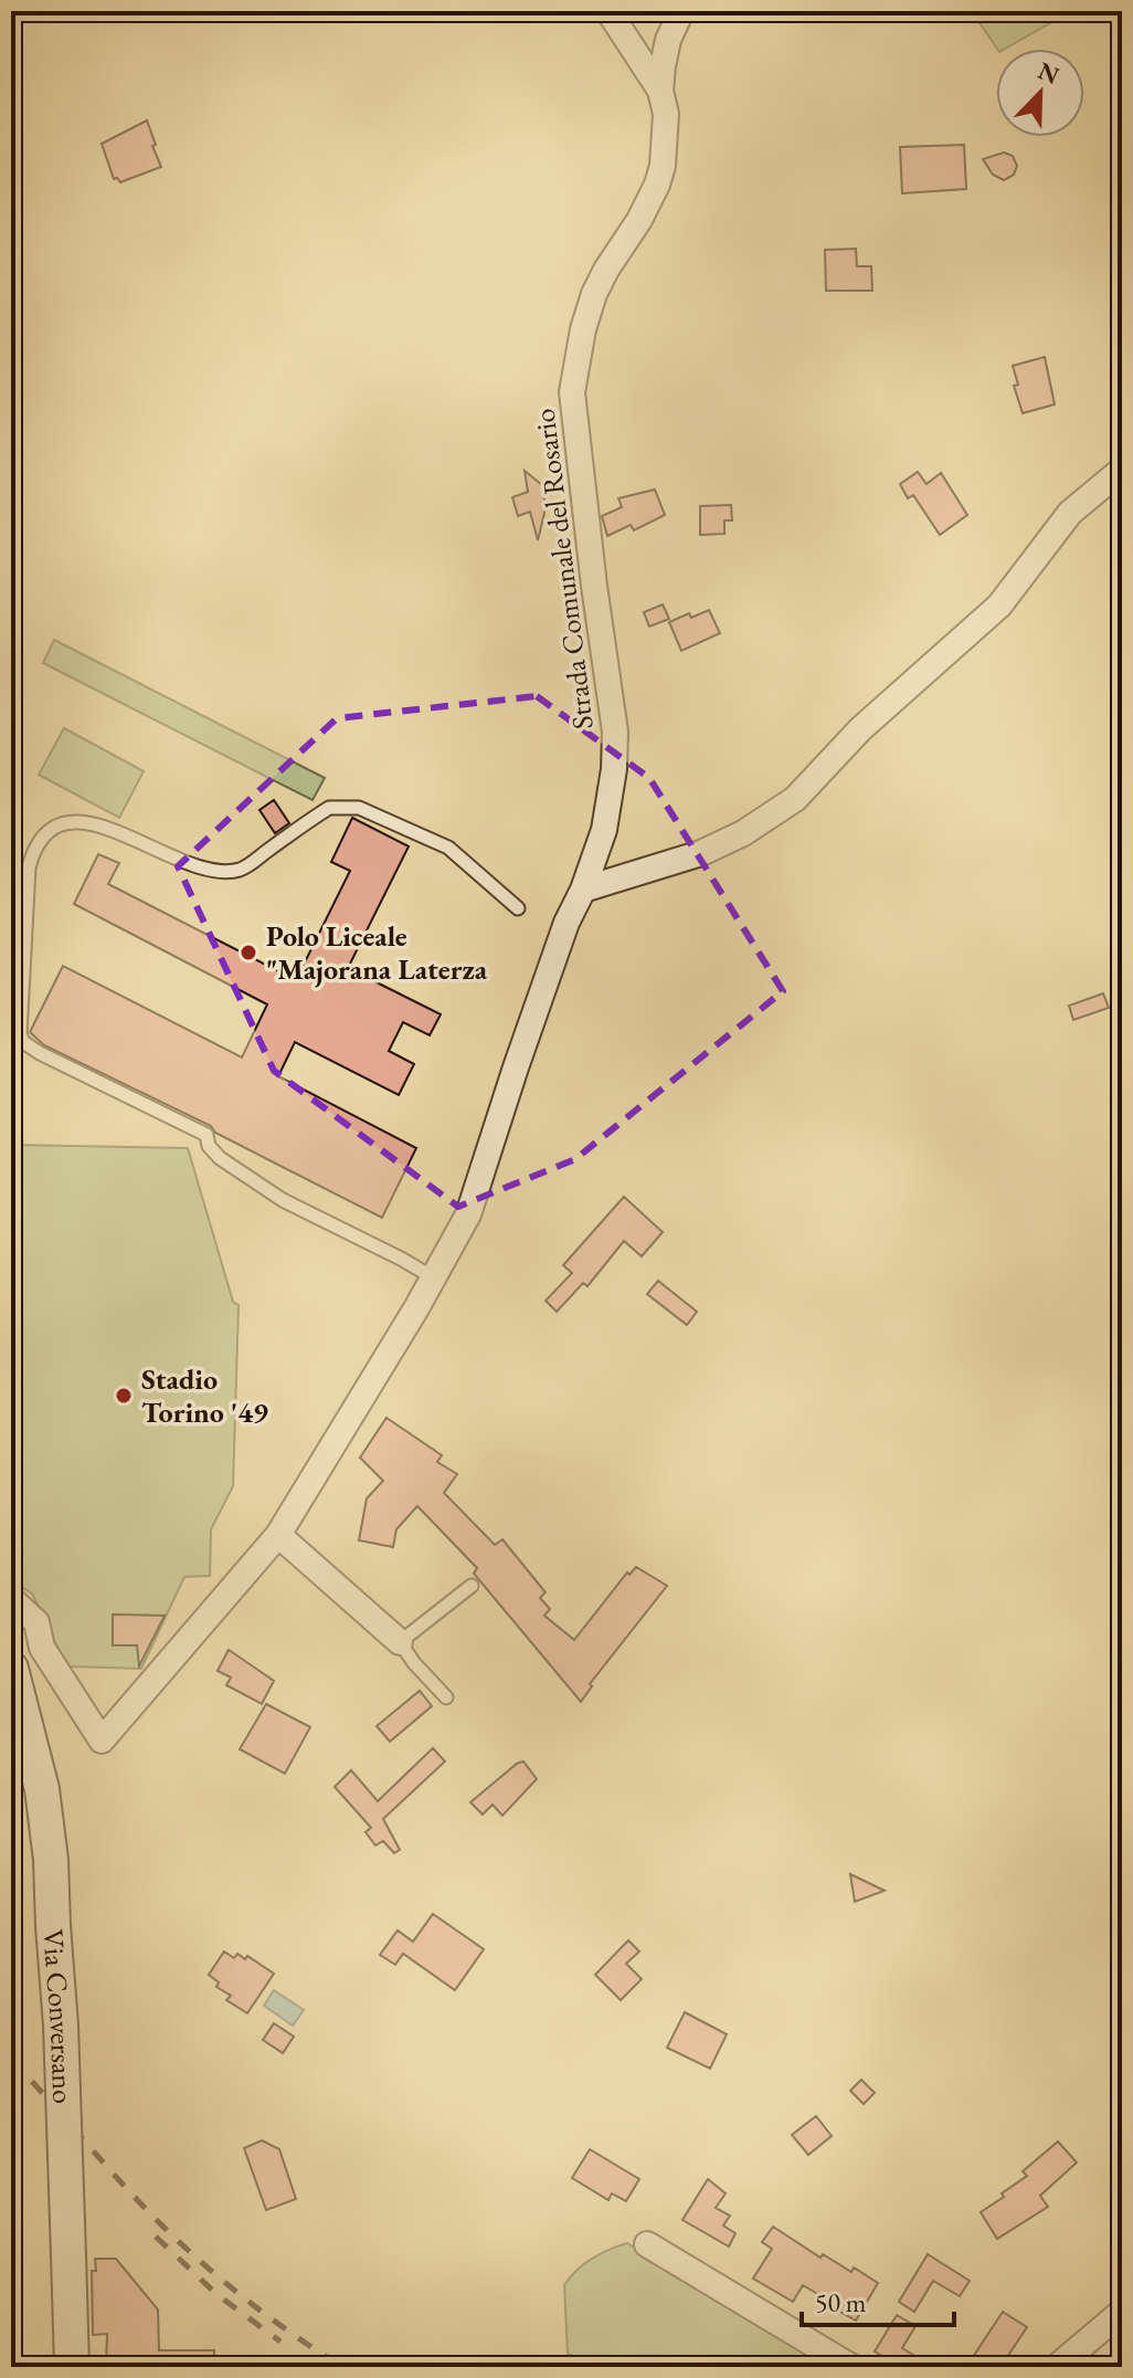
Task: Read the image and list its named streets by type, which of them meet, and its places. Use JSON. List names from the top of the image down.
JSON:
{
  "streets": {
    "main road": ["Via Conversano"],
    "street": ["Strada Comunale del Rosario"]
  },
  "places": ["Polo Liceale \"Majorana Laterza", "Stadio Torino '49"],
  "scale_bar": "50 m",
  "north": "top right"
}
